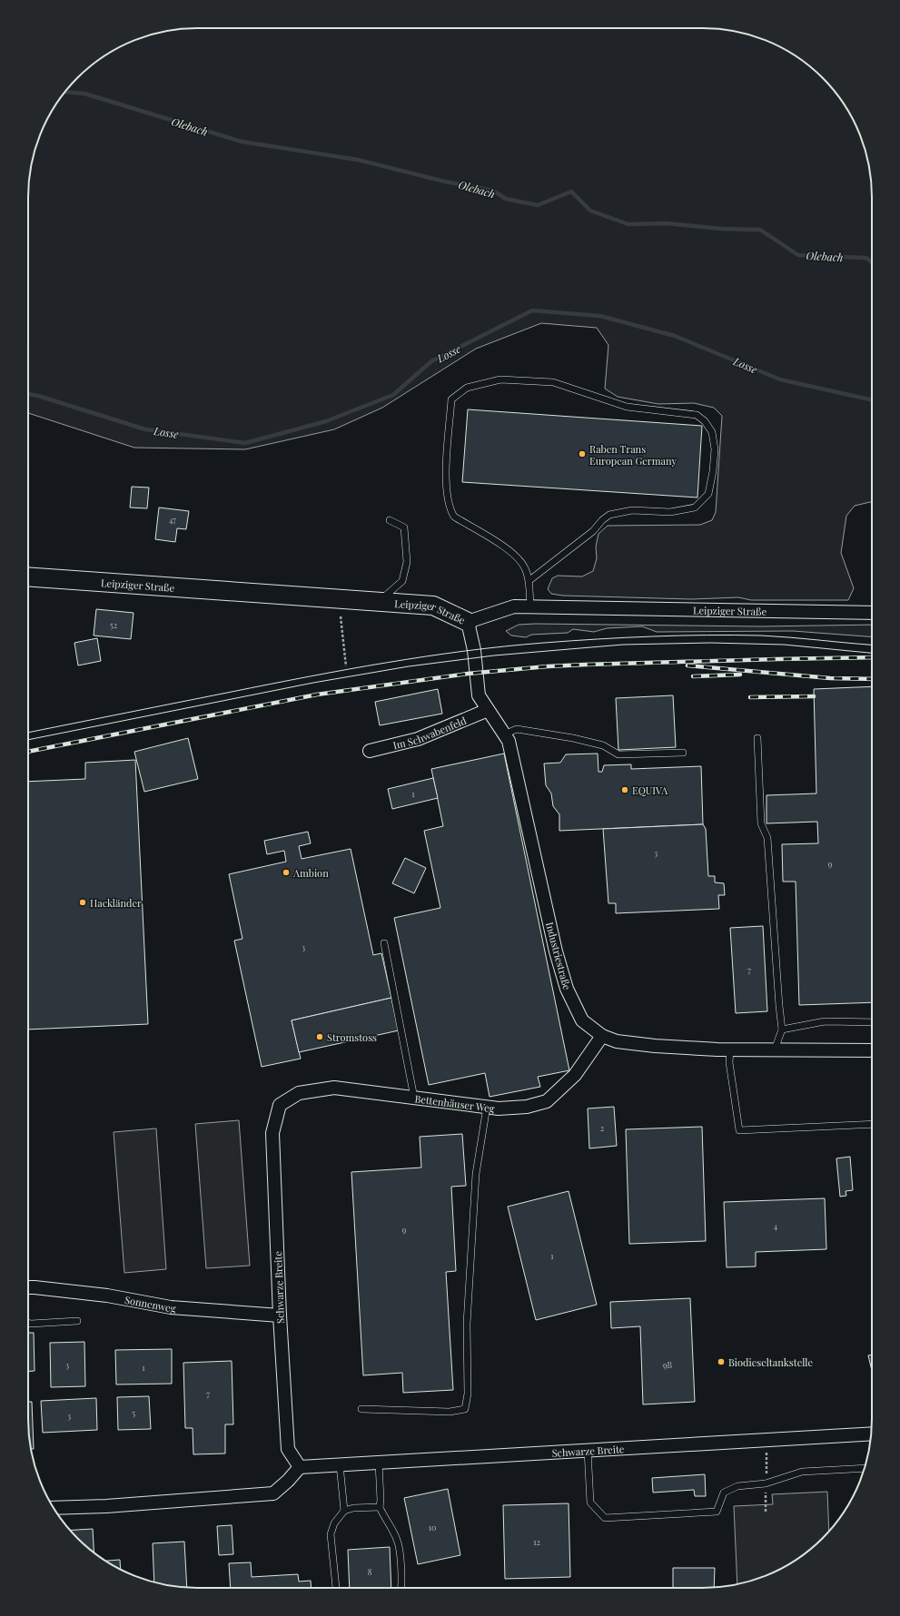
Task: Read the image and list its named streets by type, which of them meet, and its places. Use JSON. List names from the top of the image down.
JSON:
{
  "streets": {
    "street": [
      "Leipziger Straße",
      "Im Schwabenfeld",
      "Industriestraße",
      "Bettenhäuser Weg",
      "Schwarze Breite",
      "Sonnenweg"
    ]
  },
  "crossings": [
    ["Leipziger Straße", "Industriestraße"],
    ["Im Schwabenfeld", "Industriestraße"],
    ["Industriestraße", "Bettenhäuser Weg"],
    ["Bettenhäuser Weg", "Schwarze Breite"],
    ["Schwarze Breite", "Sonnenweg"]
  ],
  "water": ["Olebach", "Losse"],
  "places": [
    "Raben Trans European Germany",
    "EQUIVA",
    "Ambion",
    "Hackländer",
    "Stromstoss",
    "Biodieseltankstelle"
  ],
  "house_numbers": [
    "47",
    "52",
    "1",
    "3",
    "9",
    "3",
    "7",
    "2",
    "4",
    "9",
    "1",
    "3",
    "9B",
    "1",
    "7",
    "5",
    "3",
    "10",
    "12",
    "8"
  ]
}
